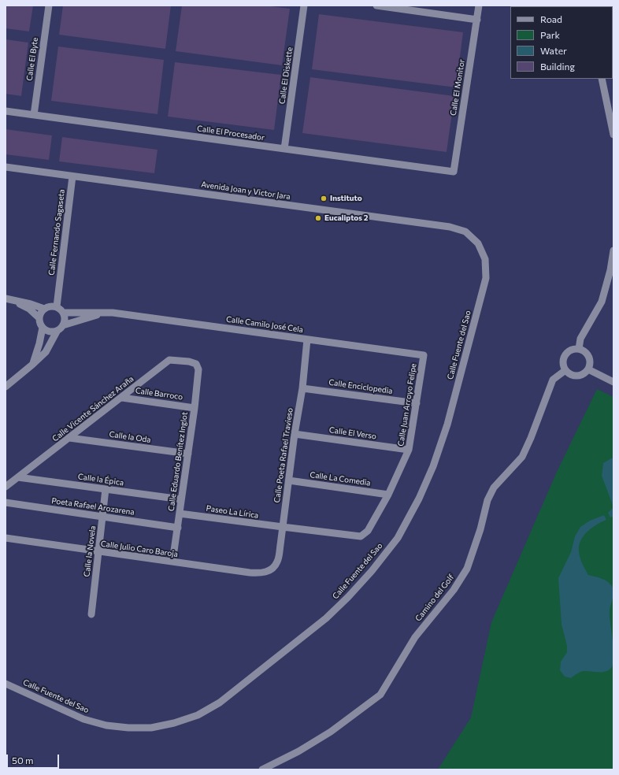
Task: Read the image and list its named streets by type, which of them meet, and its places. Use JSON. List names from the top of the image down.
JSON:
{
  "streets": {
    "street": [
      "Calle El Byte",
      "Calle El Diskette",
      "Calle El Monitor",
      "Calle El Procesador",
      "Avenida Joan y Victor Jara",
      "Calle Fernando Sagaseta",
      "Calle Camilo José Cela",
      "Calle Fuente del Sao",
      "Calle Enciclopedia",
      "Calle Barroco",
      "Calle Juan Arroyo Felipe",
      "Calle Vicente Sánchez Araña",
      "Calle El Verso",
      "Calle la Oda",
      "Calle Poeta Rafael Travieso",
      "Calle Eduardo Benítez Inglot",
      "Calle La Comedia",
      "Calle la Épica",
      "Poeta Rafael Arozarena",
      "Paseo La Lírica",
      "Calle Julio Caro Baroja",
      "Calle la Novela",
      "Camino del Golf"
    ]
  },
  "crossings": [
    ["Calle El Byte", "Calle El Procesador"],
    ["Calle El Diskette", "Calle El Procesador"],
    ["Calle El Monitor", "Calle El Procesador"],
    ["Avenida Joan y Victor Jara", "Calle Fernando Sagaseta"],
    ["Avenida Joan y Victor Jara", "Calle Fuente del Sao"],
    ["Calle Fernando Sagaseta", "Calle Camilo José Cela"],
    ["Calle Camilo José Cela", "Calle Juan Arroyo Felipe"],
    ["Calle Camilo José Cela", "Calle Poeta Rafael Travieso"],
    ["Calle Enciclopedia", "Calle Juan Arroyo Felipe"],
    ["Calle Enciclopedia", "Calle Poeta Rafael Travieso"],
    ["Calle Barroco", "Calle Vicente Sánchez Araña"],
    ["Calle Barroco", "Calle Eduardo Benítez Inglot"],
    ["Calle Juan Arroyo Felipe", "Calle El Verso"],
    ["Calle Juan Arroyo Felipe", "Calle Poeta Rafael Travieso"],
    ["Calle Juan Arroyo Felipe", "Calle La Comedia"],
    ["Calle Juan Arroyo Felipe", "Paseo La Lírica"],
    ["Calle Vicente Sánchez Araña", "Calle la Oda"],
    ["Calle Vicente Sánchez Araña", "Calle Eduardo Benítez Inglot"],
    ["Calle Vicente Sánchez Araña", "Calle la Épica"],
    ["Calle El Verso", "Calle Poeta Rafael Travieso"],
    ["Calle la Oda", "Calle Eduardo Benítez Inglot"],
    ["Calle Poeta Rafael Travieso", "Calle La Comedia"],
    ["Calle Poeta Rafael Travieso", "Paseo La Lírica"],
    ["Calle Poeta Rafael Travieso", "Calle Julio Caro Baroja"],
    ["Calle Eduardo Benítez Inglot", "Calle la Épica"],
    ["Calle Eduardo Benítez Inglot", "Poeta Rafael Arozarena"],
    ["Calle Eduardo Benítez Inglot", "Paseo La Lírica"],
    ["Calle Eduardo Benítez Inglot", "Calle Julio Caro Baroja"],
    ["Calle la Épica", "Calle la Novela"],
    ["Poeta Rafael Arozarena", "Calle la Novela"],
    ["Calle Julio Caro Baroja", "Calle la Novela"]
  ],
  "places": ["Instituto", "Eucaliptos 2"],
  "legend": [
    "Road",
    "Park",
    "Water",
    "Building"
  ],
  "scale_bar": "50 m"
}
